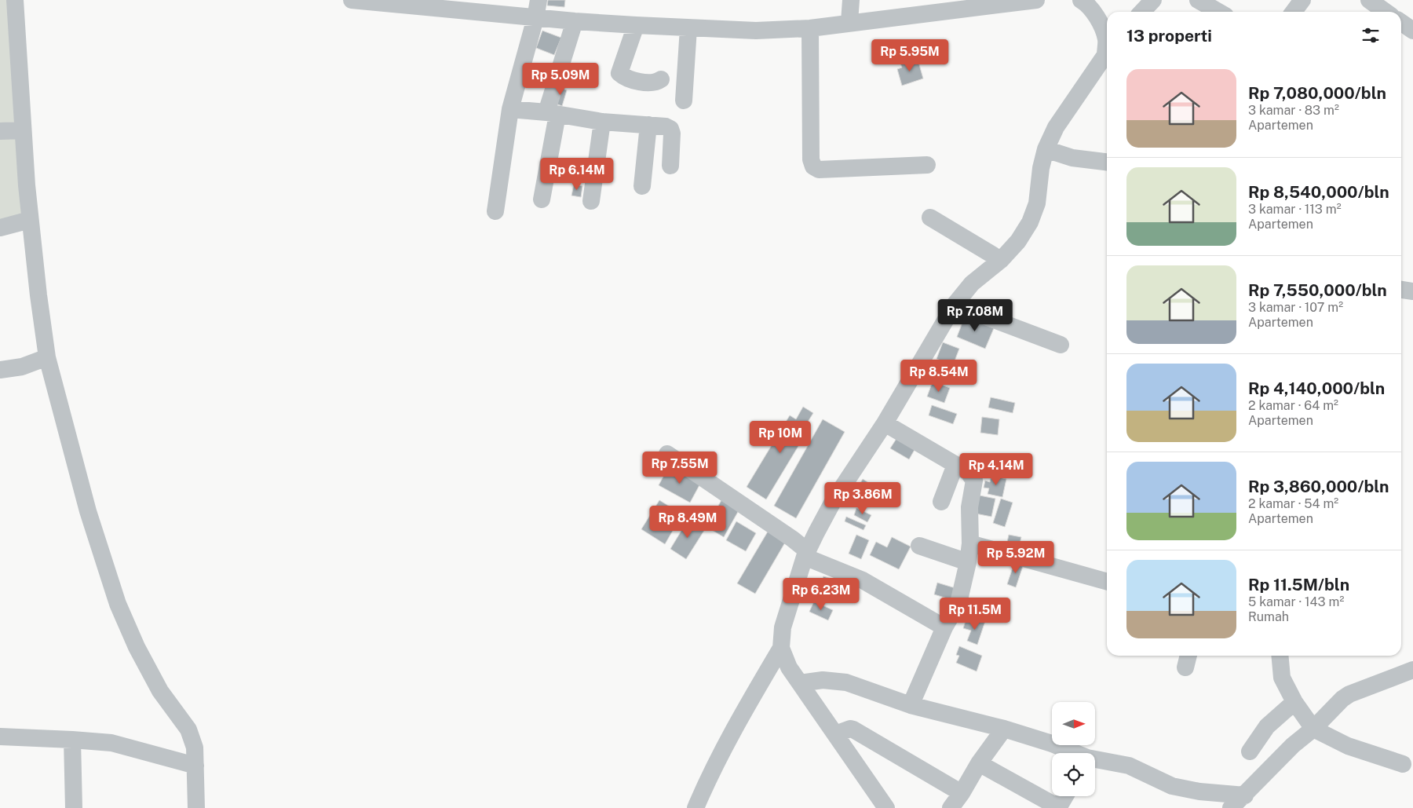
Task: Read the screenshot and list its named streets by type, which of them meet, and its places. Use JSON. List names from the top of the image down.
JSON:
{
  "north": "right",
  "page": {
    "heading": "13 properti",
    "price": [
      "Rp 5.95M",
      "Rp 5.09M",
      "Rp 6.14M",
      "Rp 7.08M",
      "Rp 8.54M",
      "Rp 10M",
      "Rp 7.55M",
      "Rp 4.14M",
      "Rp 3.86M",
      "Rp 8.49M",
      "Rp 5.92M",
      "Rp 6.23M",
      "Rp 11.5M"
    ],
    "list": [
      {
        "name": "Rp 7,080,000/bln",
        "note": "3 kamar · 83 m² · Apartemen"
      },
      {
        "name": "Rp 8,540,000/bln",
        "note": "3 kamar · 113 m² · Apartemen"
      },
      {
        "name": "Rp 7,550,000/bln",
        "note": "3 kamar · 107 m² · Apartemen"
      },
      {
        "name": "Rp 4,140,000/bln",
        "note": "2 kamar · 64 m² · Apartemen"
      },
      {
        "name": "Rp 3,860,000/bln",
        "note": "2 kamar · 54 m² · Apartemen"
      },
      {
        "name": "Rp 11.5M/bln",
        "note": "5 kamar · 143 m² · Rumah"
      }
    ]
  }
}
